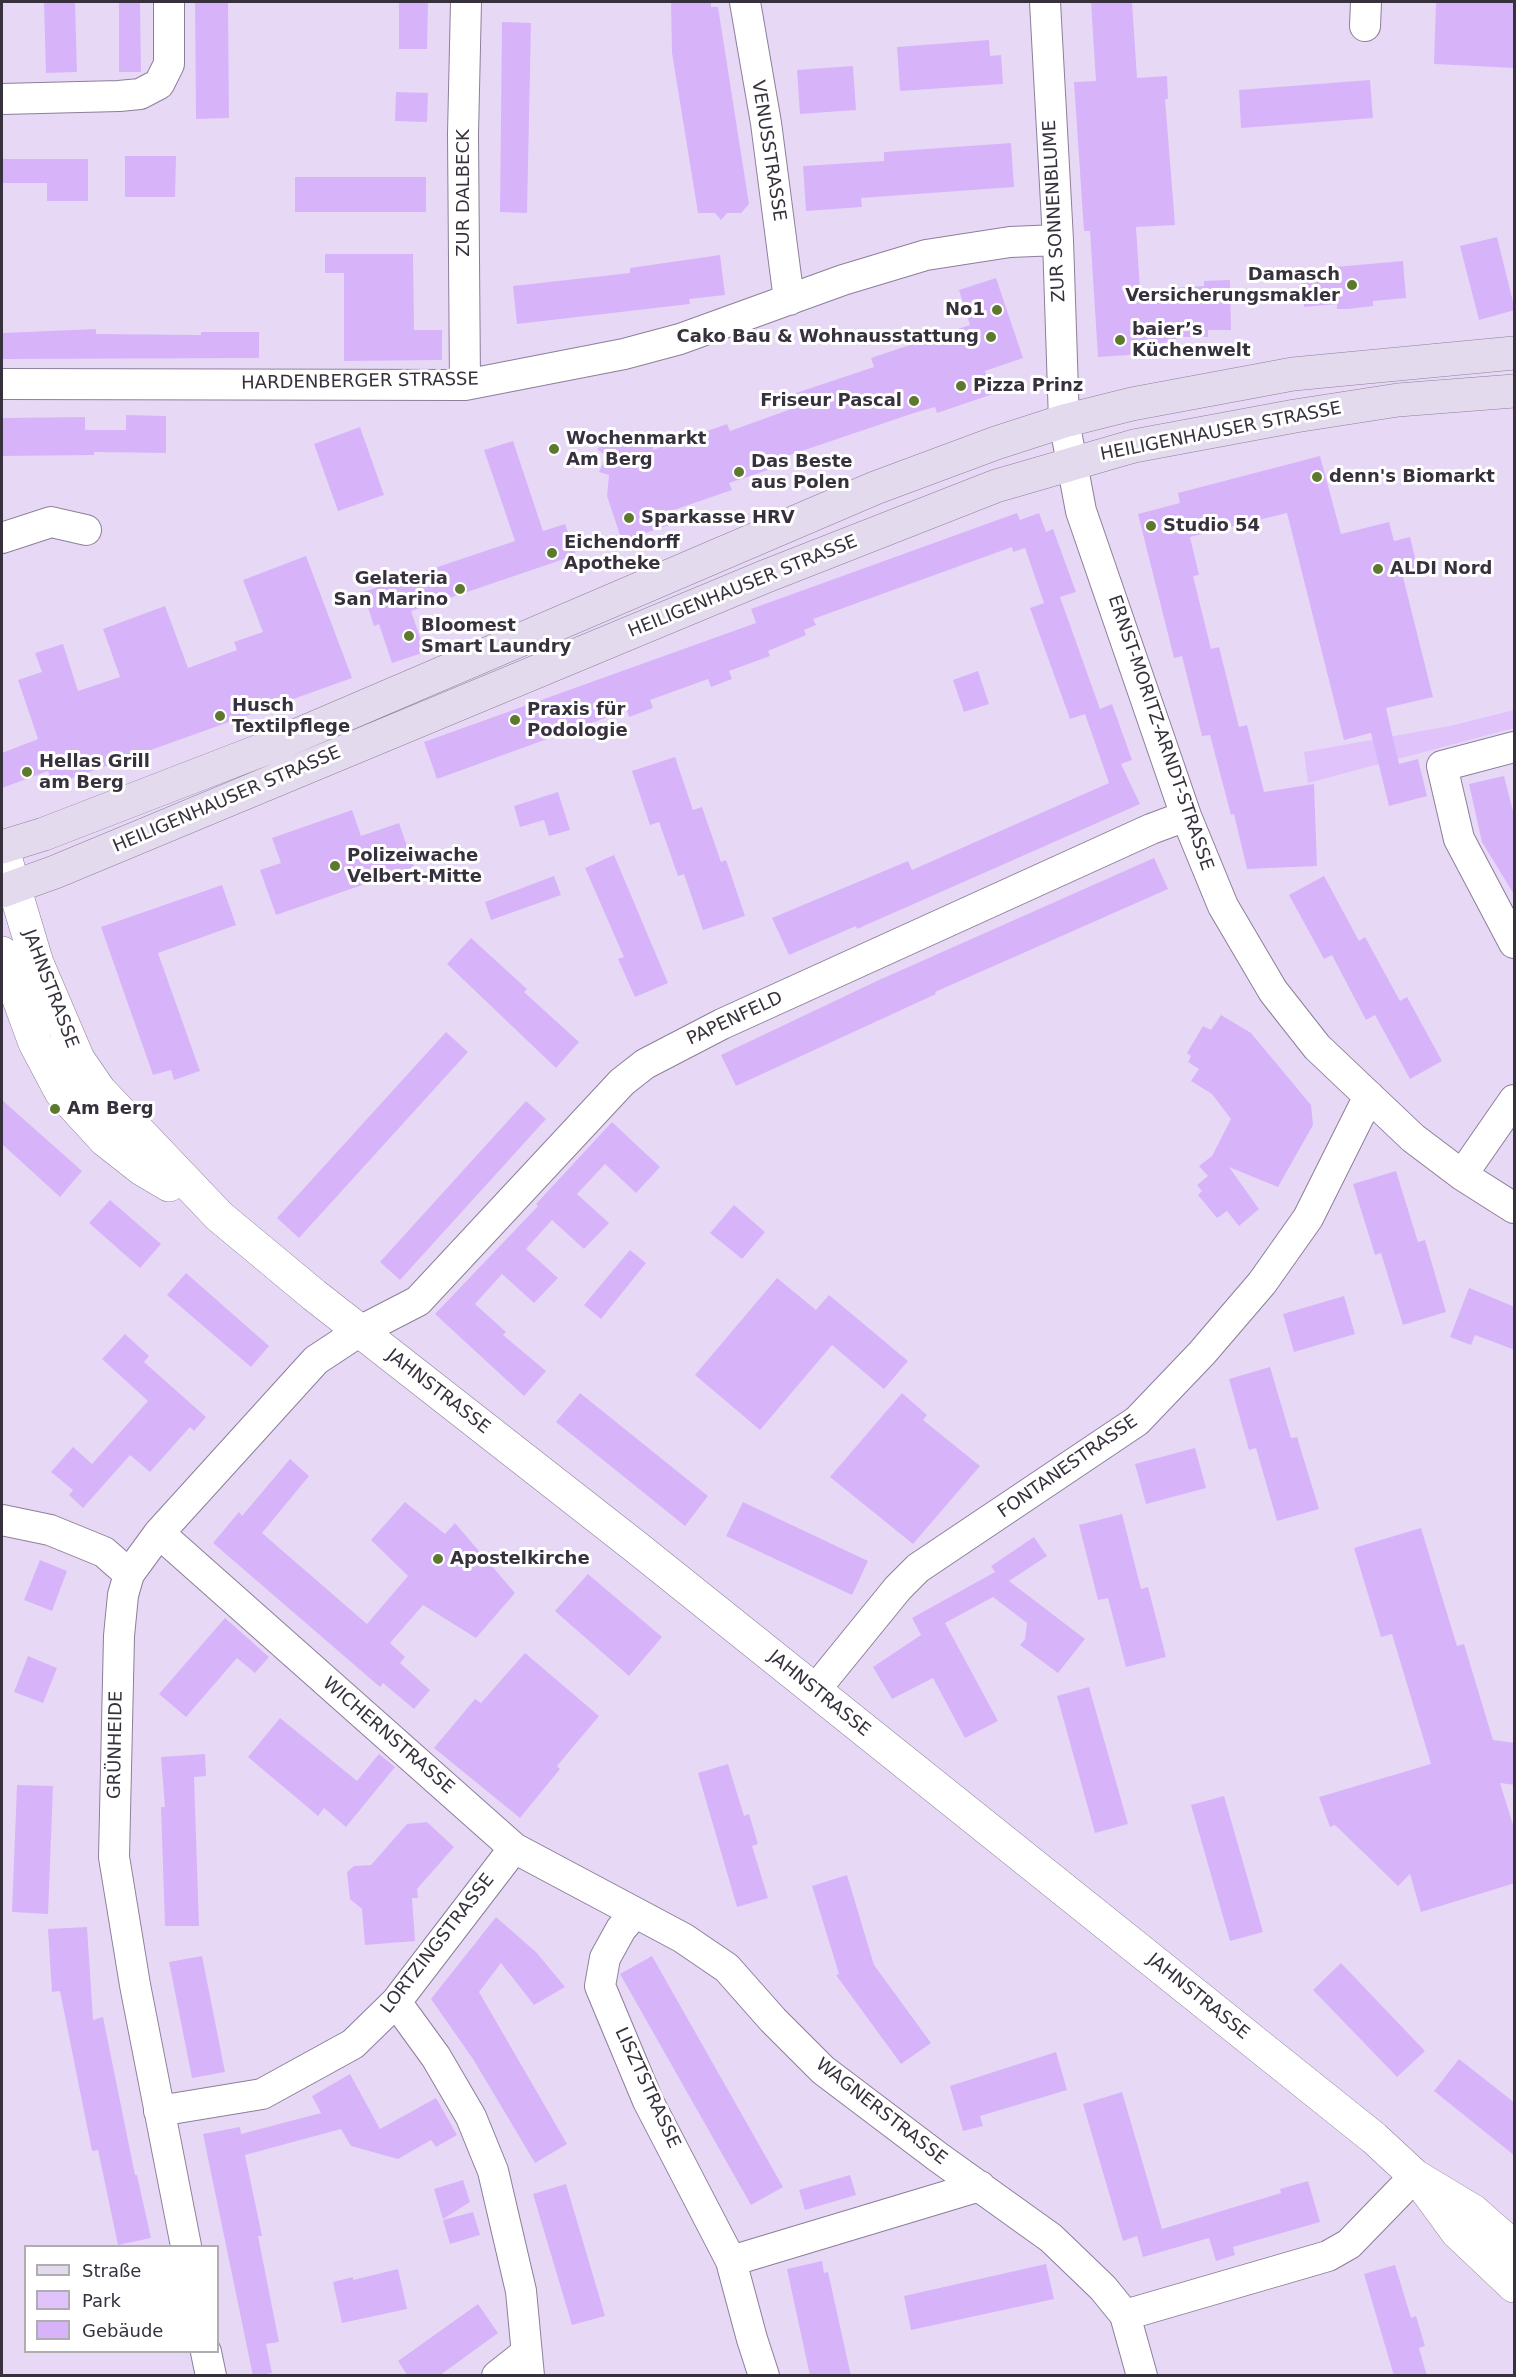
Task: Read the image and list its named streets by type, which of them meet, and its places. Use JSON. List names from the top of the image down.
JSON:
{
  "streets": {
    "main road": ["HEILIGENHAUSER STRASSE"],
    "street": [
      "VENUSSTRASSE",
      "ZUR DALBECK",
      "ZUR SONNENBLUME",
      "HARDENBERGER STRASSE",
      "ERNST-MORITZ-ARNDT-STRASSE",
      "JAHNSTRASSE",
      "PAPENFELD",
      "FONTANESTRASSE",
      "WICHERNSTRASSE",
      "GRÜNHEIDE",
      "LORTZINGSTRASSE",
      "LISZTSTRASSE",
      "WAGNERSTRASSE"
    ]
  },
  "crossings": [
    ["VENUSSTRASSE", "HARDENBERGER STRASSE"],
    ["ZUR DALBECK", "HARDENBERGER STRASSE"],
    ["ZUR SONNENBLUME", "HARDENBERGER STRASSE"],
    ["ZUR SONNENBLUME", "HEILIGENHAUSER STRASSE"],
    ["ZUR SONNENBLUME", "ERNST-MORITZ-ARNDT-STRASSE"],
    ["HEILIGENHAUSER STRASSE", "ERNST-MORITZ-ARNDT-STRASSE"],
    ["HEILIGENHAUSER STRASSE", "JAHNSTRASSE"],
    ["ERNST-MORITZ-ARNDT-STRASSE", "PAPENFELD"],
    ["ERNST-MORITZ-ARNDT-STRASSE", "FONTANESTRASSE"],
    ["JAHNSTRASSE", "PAPENFELD"],
    ["JAHNSTRASSE", "FONTANESTRASSE"],
    ["JAHNSTRASSE", "GRÜNHEIDE"],
    ["PAPENFELD", "GRÜNHEIDE"],
    ["WICHERNSTRASSE", "GRÜNHEIDE"],
    ["WICHERNSTRASSE", "LORTZINGSTRASSE"],
    ["WICHERNSTRASSE", "LISZTSTRASSE"],
    ["WICHERNSTRASSE", "WAGNERSTRASSE"],
    ["GRÜNHEIDE", "LORTZINGSTRASSE"],
    ["LISZTSTRASSE", "WAGNERSTRASSE"]
  ],
  "places": [
    "Damasch Versicherungsmakler",
    "No1",
    "Cako Bau & Wohnausstattung",
    "baier’s Küchenwelt",
    "Pizza Prinz",
    "Friseur Pascal",
    "Wochenmarkt Am Berg",
    "Das Beste aus Polen",
    "denn's Biomarkt",
    "Sparkasse HRV",
    "Studio 54",
    "Eichendorff Apotheke",
    "ALDI Nord",
    "Gelateria San Marino",
    "Bloomest Smart Laundry",
    "Husch Textilpflege",
    "Praxis für Podologie",
    "Hellas Grill am Berg",
    "Polizeiwache Velbert-Mitte",
    "Am Berg",
    "Apostelkirche"
  ],
  "legend": ["Straße", "Park", "Gebäude"]
}
